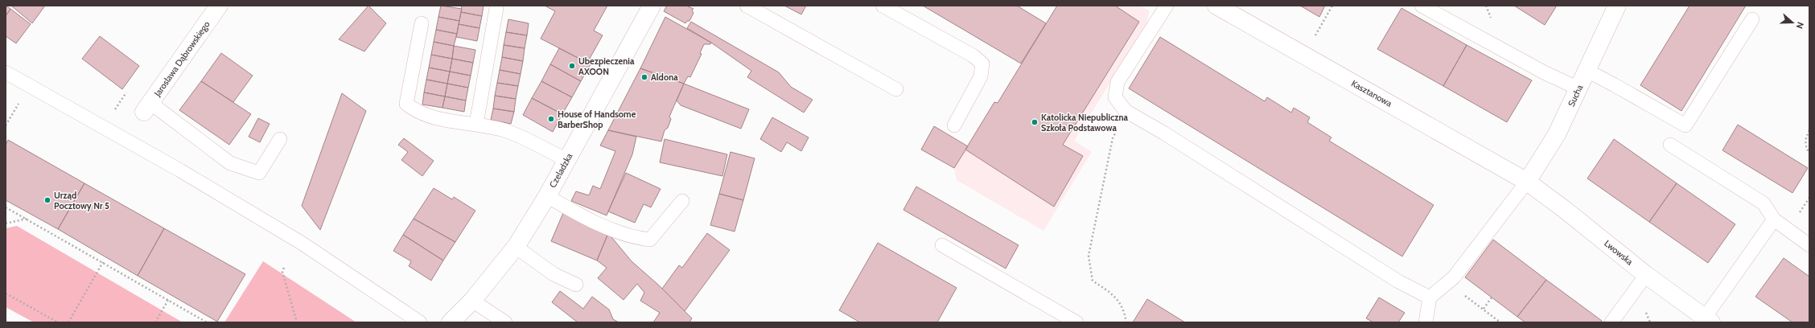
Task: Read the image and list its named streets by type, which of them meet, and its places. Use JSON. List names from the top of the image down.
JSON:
{
  "streets": {
    "street": [
      "Jarosława Dąbrowskiego",
      "Kasztanowa",
      "Sucha",
      "Czeladzka",
      "Lwowska"
    ]
  },
  "crossings": [
    ["Kasztanowa", "Sucha"],
    ["Kasztanowa", "Lwowska"],
    ["Sucha", "Lwowska"]
  ],
  "places": [
    "Ubezpieczenia AXOON",
    "Aldona",
    "House of Handsome BarberShop",
    "Katolicka Niepubliczna Szkoła Podstawowa",
    "Urząd Pocztowy Nr 5"
  ],
  "north": "right"
}
